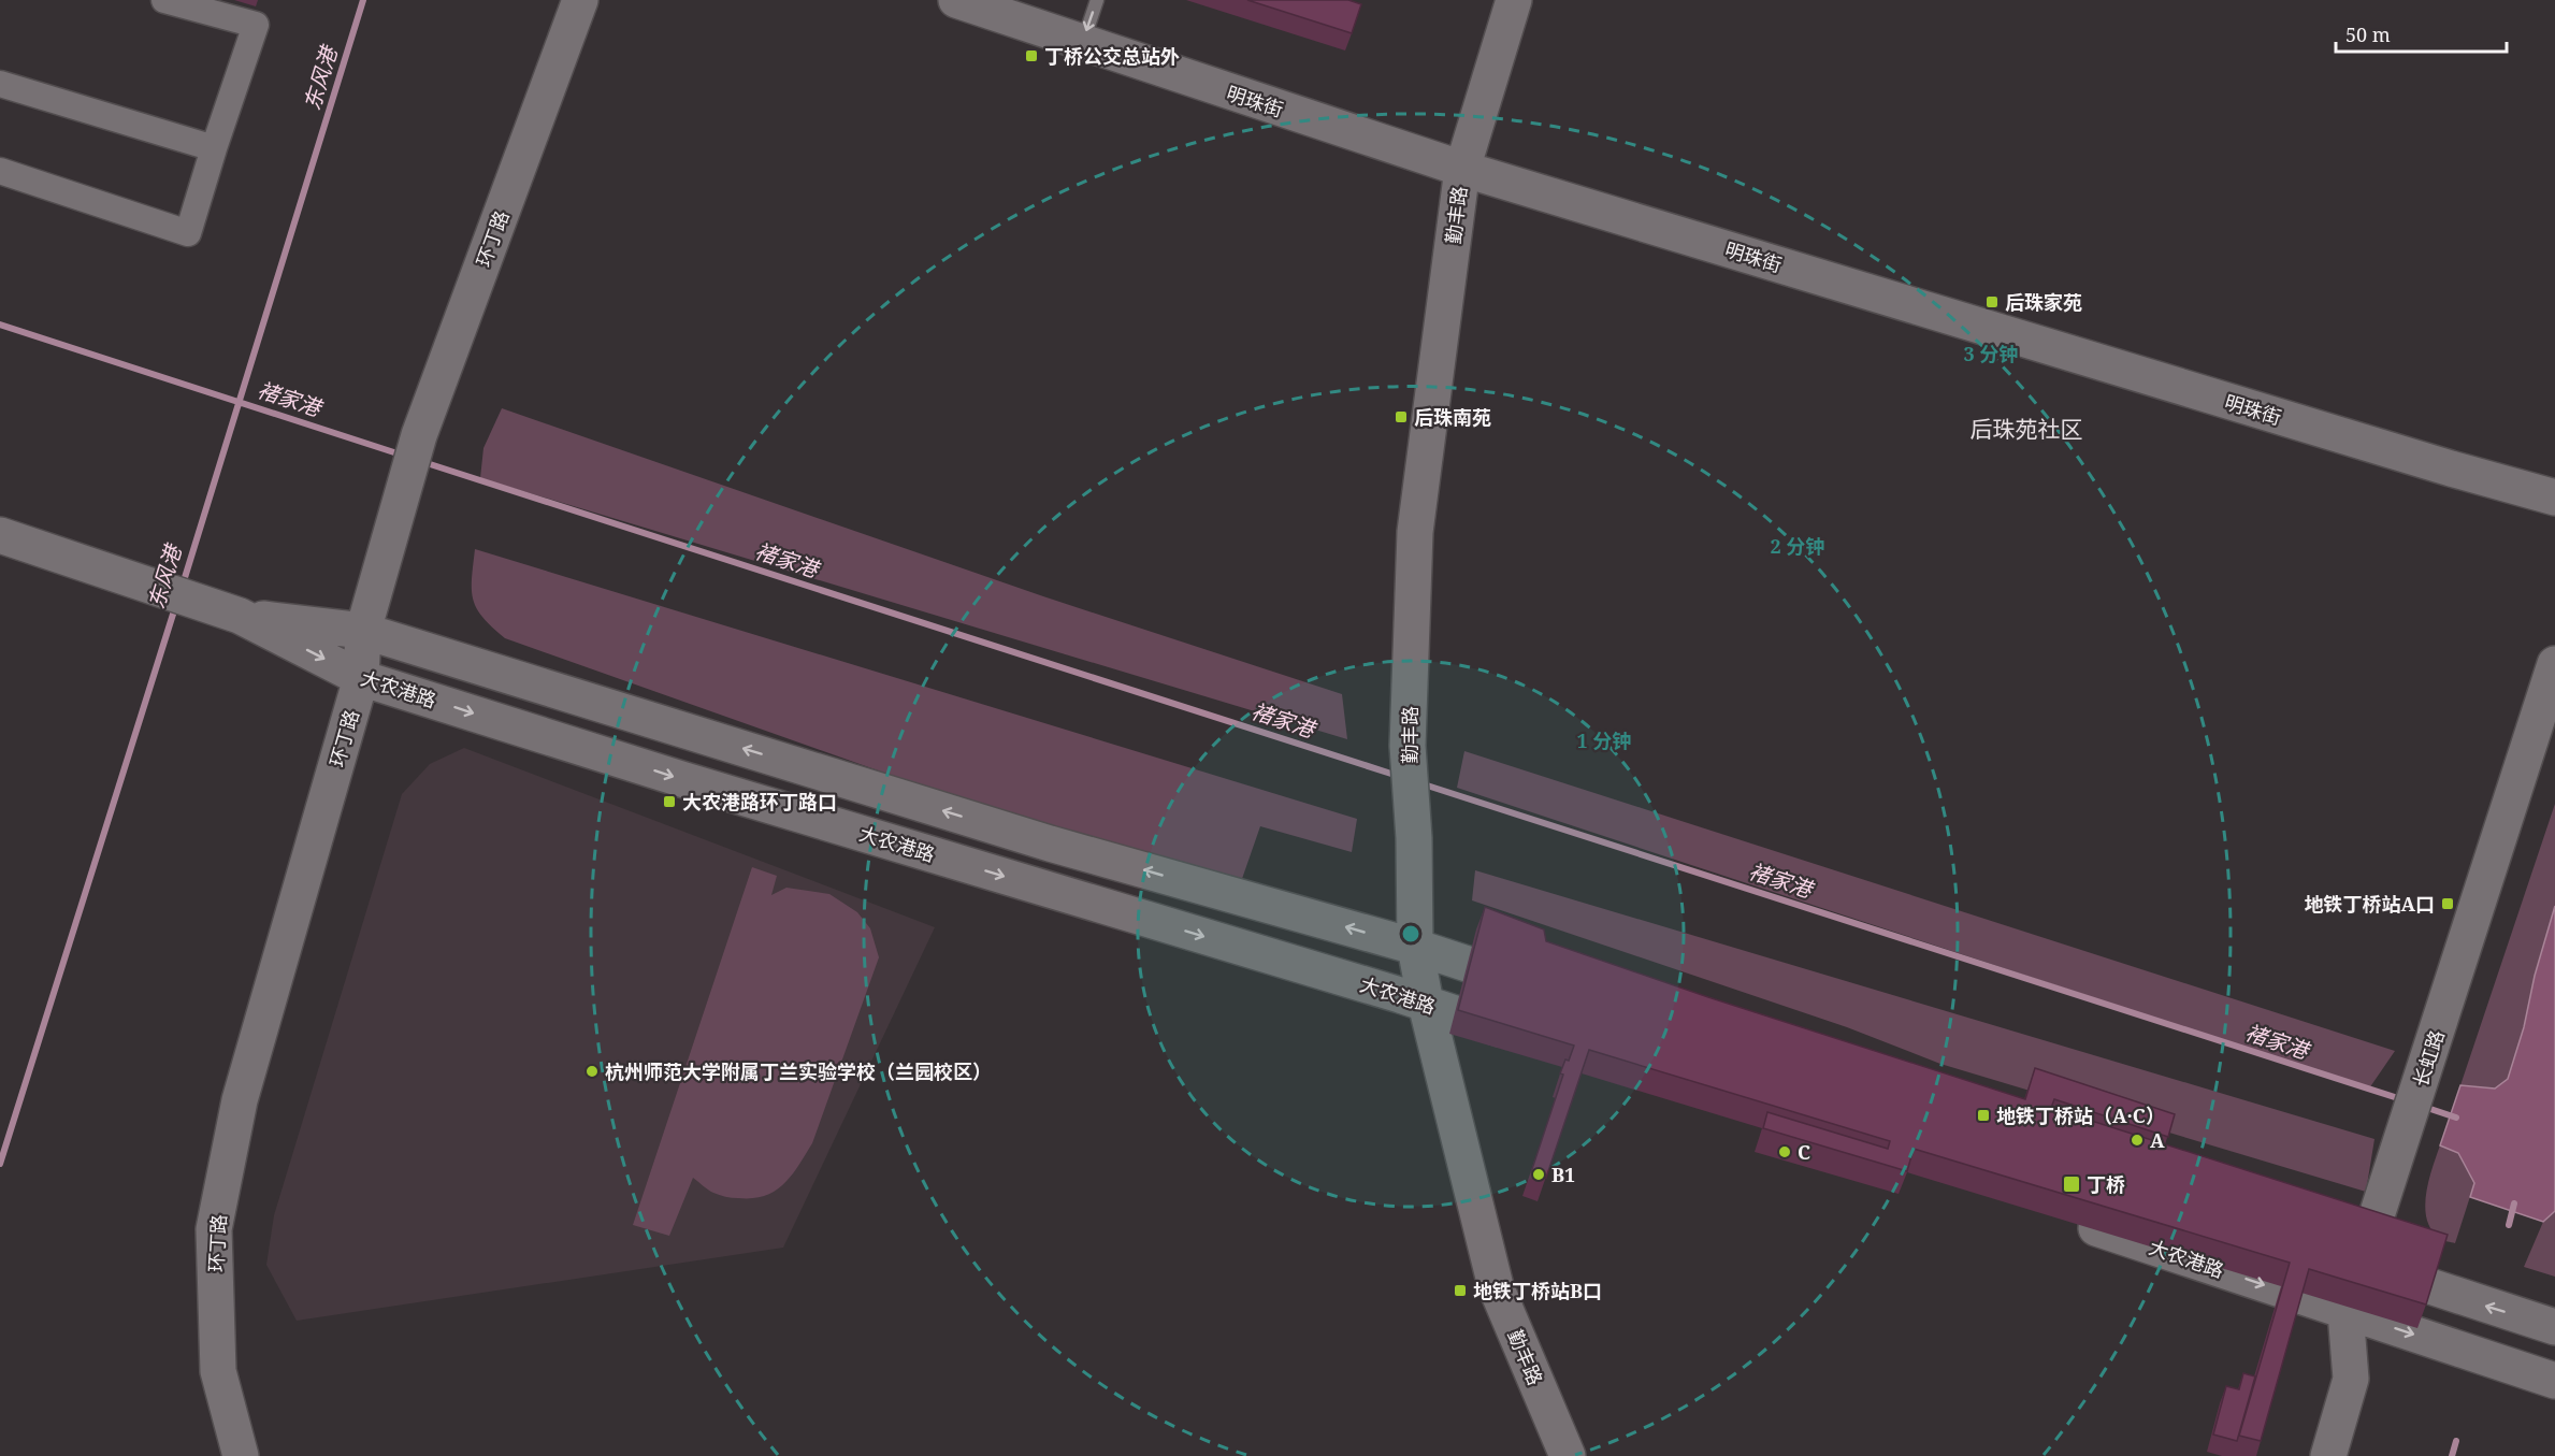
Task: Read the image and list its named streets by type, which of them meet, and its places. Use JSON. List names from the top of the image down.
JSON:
{
  "streets": {
    "main road": [
      "明珠街",
      "勤丰路",
      "环丁路",
      "大农港路",
      "长虹路"
    ]
  },
  "crossings": [
    ["明珠街", "勤丰路"],
    ["勤丰路", "大农港路"],
    ["环丁路", "大农港路"],
    ["大农港路", "长虹路"]
  ],
  "districts": ["后珠苑社区"],
  "water": ["东风港", "褚家港"],
  "places": {
    "transit": [
      "丁桥公交总站外",
      "后珠家苑",
      "后珠南苑",
      "大农港路环丁路口",
      "地铁丁桥站A口",
      "地铁丁桥站（A·C）",
      "丁桥",
      "地铁丁桥站B口"
    ],
    "other": [
      "杭州师范大学附属丁兰实验学校（兰园校区）",
      "A",
      "C",
      "B1"
    ]
  },
  "scale_bar": "50 m",
  "rings": ["3 分钟", "2 分钟", "1 分钟"]
}
